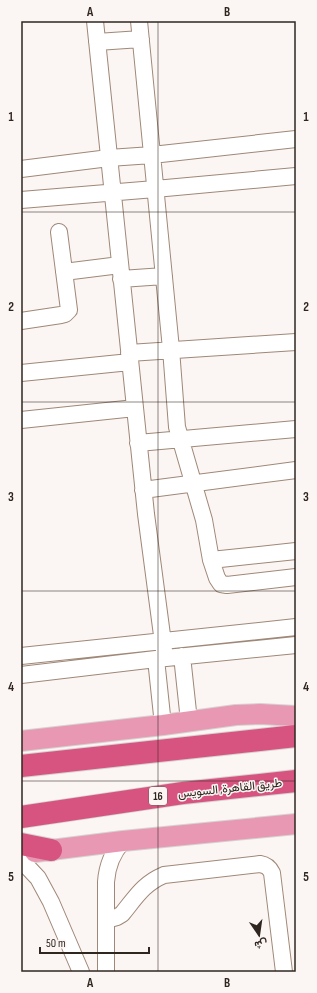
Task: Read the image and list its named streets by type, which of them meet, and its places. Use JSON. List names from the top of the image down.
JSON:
{
  "streets": {
    "highway": ["طريق القاهرة, السويس", "16"]
  },
  "scale_bar": "50 m",
  "north": "bottom",
  "grid": {
    "columns": ["A", "B"],
    "rows": [
      "1",
      "2",
      "3",
      "4",
      "5"
    ]
  }
}
